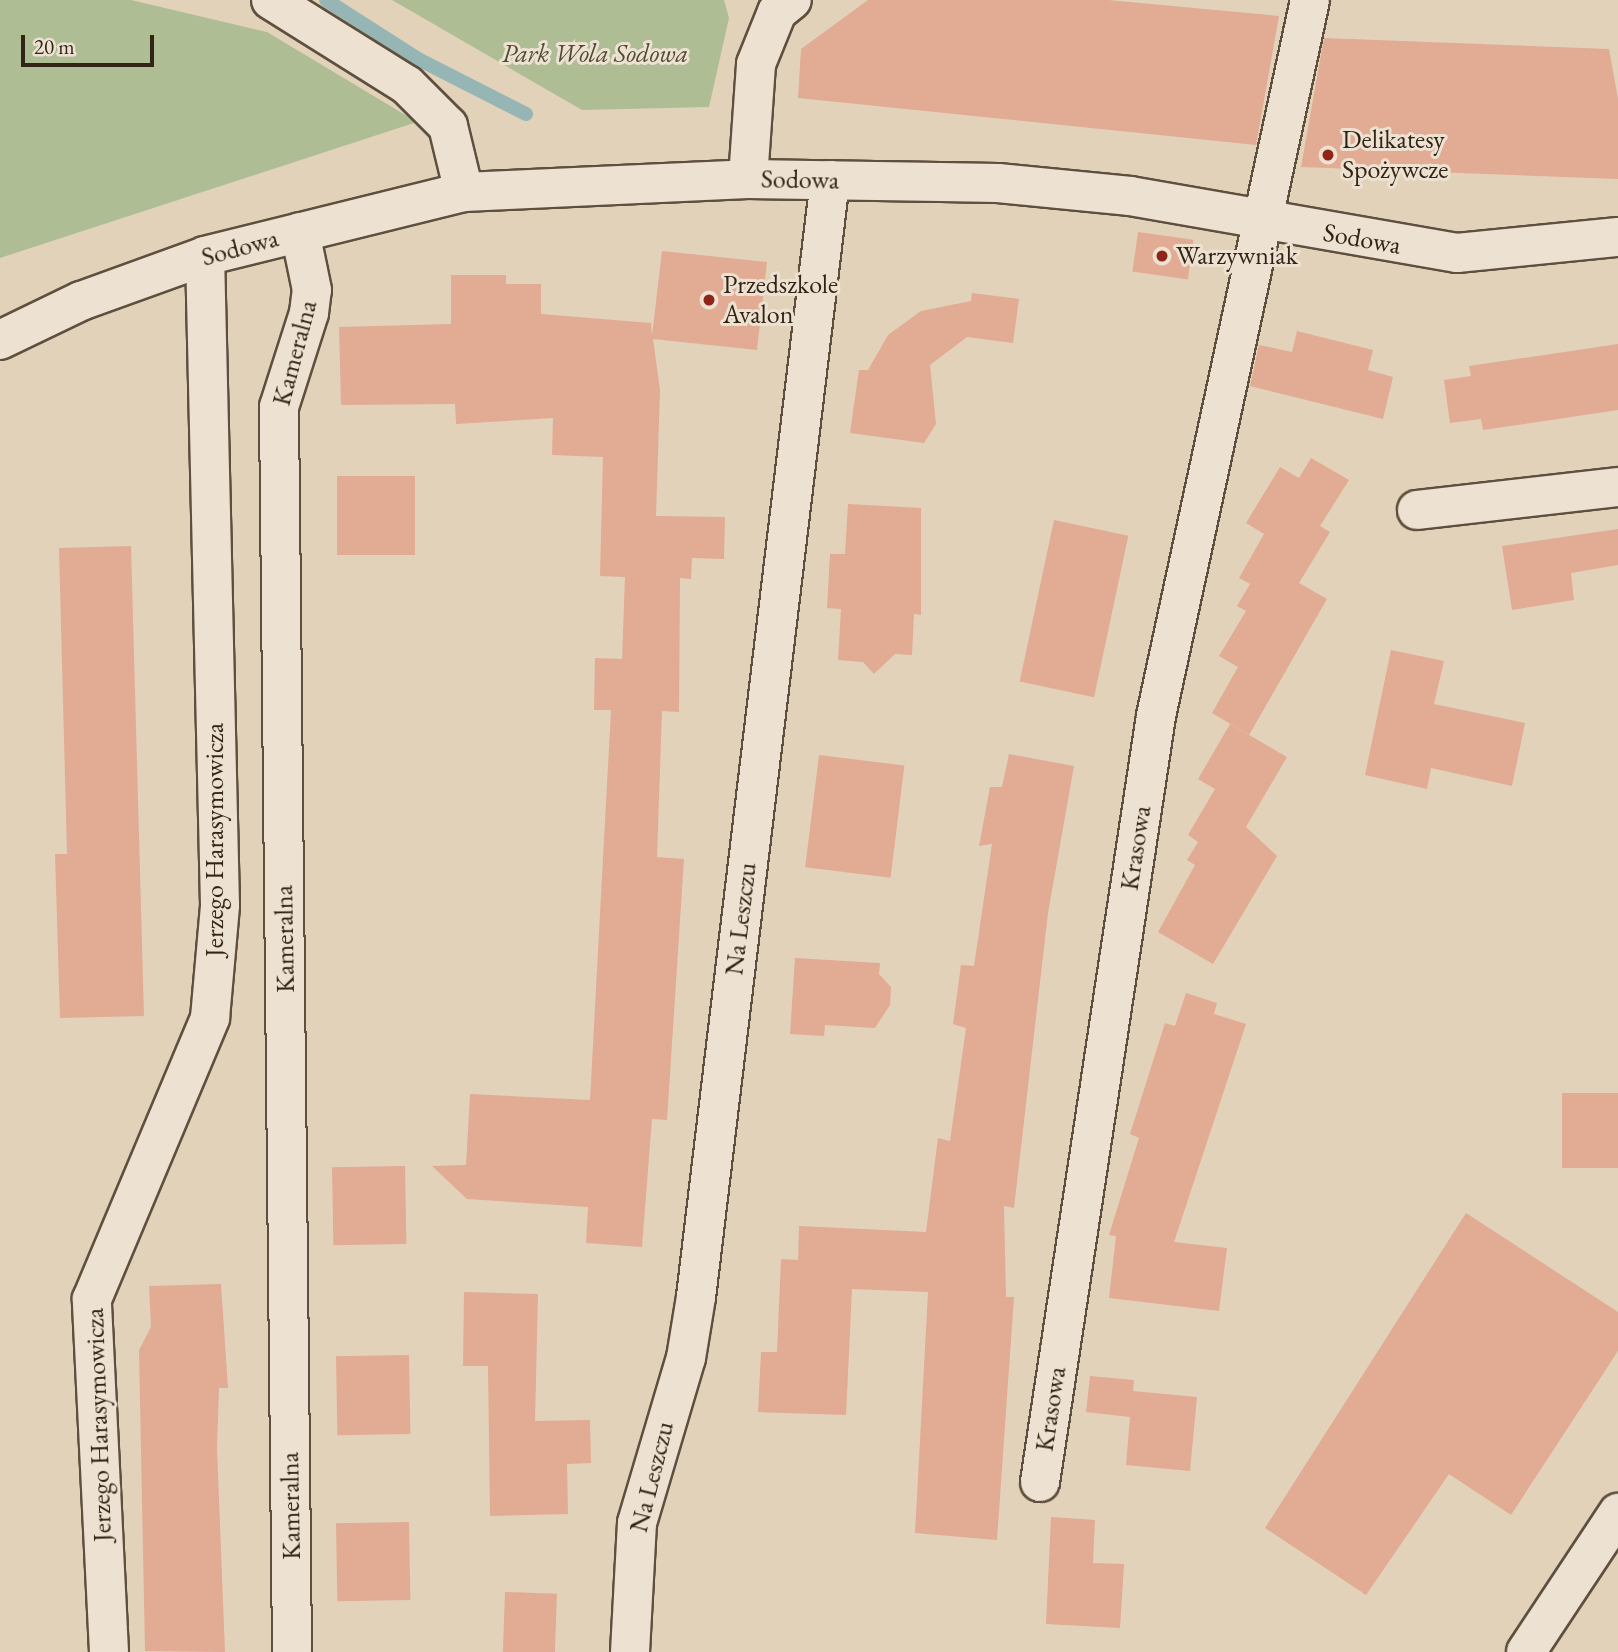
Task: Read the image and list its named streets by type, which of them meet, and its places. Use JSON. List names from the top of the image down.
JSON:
{
  "streets": {
    "street": [
      "Sodowa",
      "Kameralna",
      "Jerzego Harasymowicza",
      "Krasowa",
      "Na Leszczu"
    ]
  },
  "crossings": [
    ["Sodowa", "Kameralna"],
    ["Sodowa", "Jerzego Harasymowicza"],
    ["Sodowa", "Krasowa"],
    ["Sodowa", "Na Leszczu"]
  ],
  "parks": ["Park Wola Sodowa"],
  "places": ["Delikatesy Spożywcze", "Warzywniak", "Przedszkole Avalon"],
  "scale_bar": "20 m"
}
